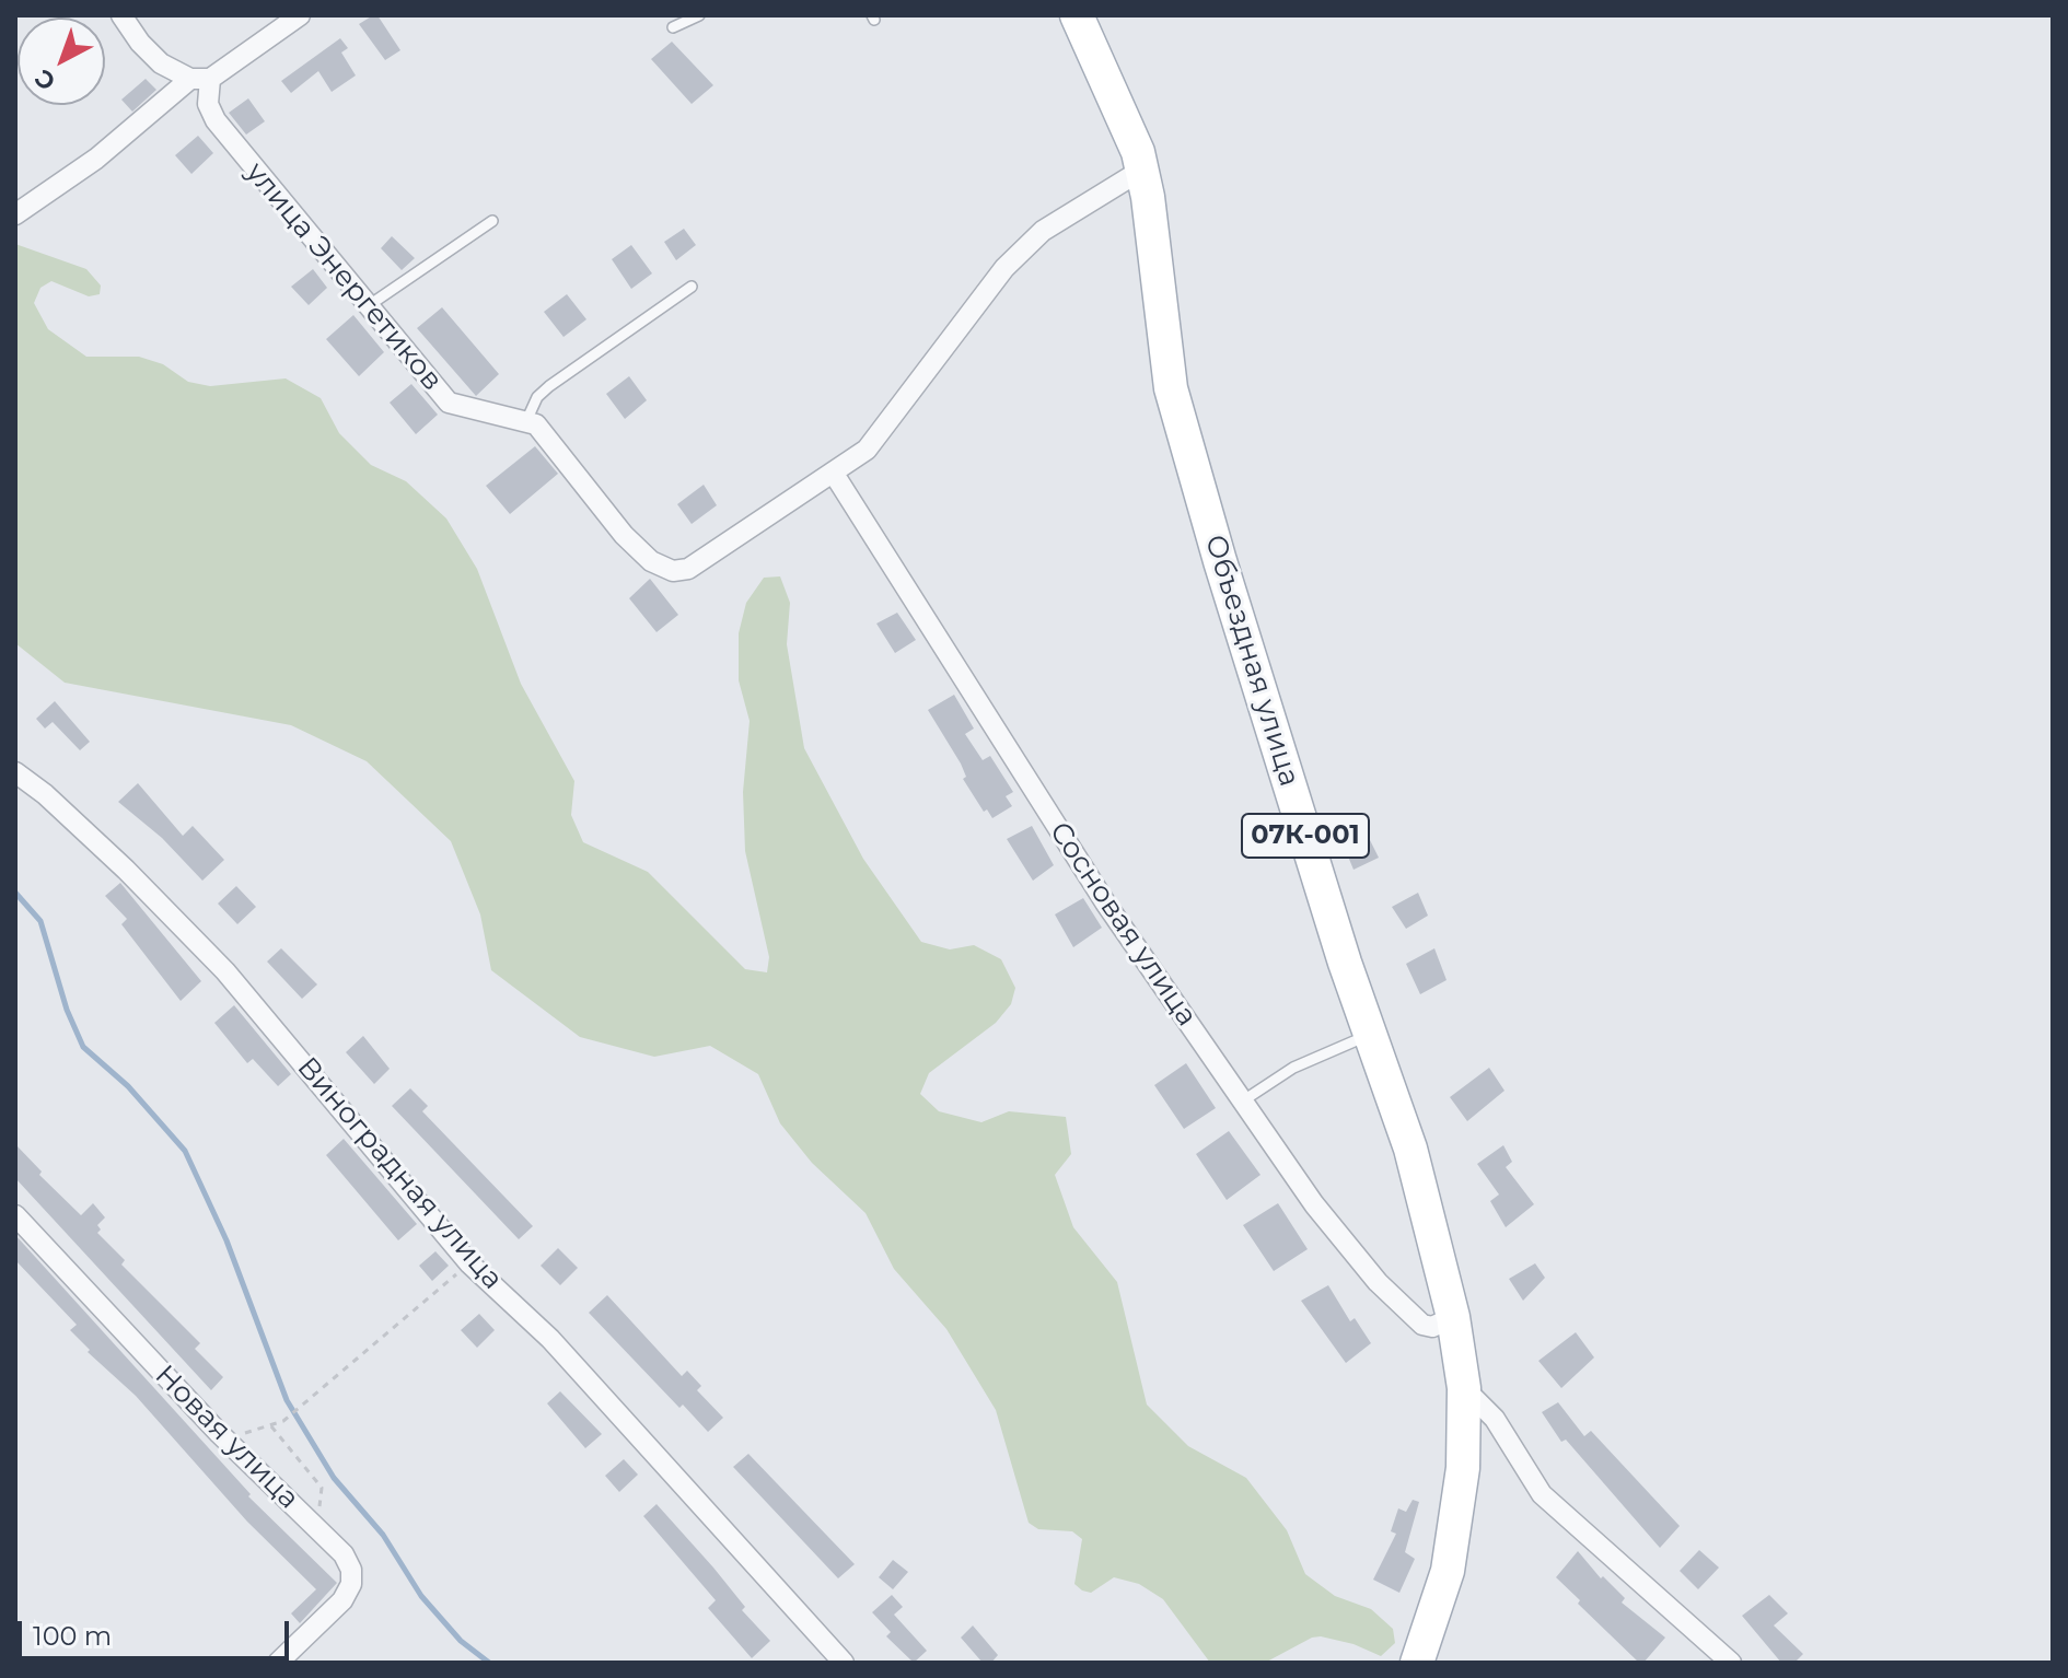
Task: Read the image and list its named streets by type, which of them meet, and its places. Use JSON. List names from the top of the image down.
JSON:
{
  "streets": {
    "main road": ["Объездная улица", "07К-001"],
    "street": [
      "улица Энергетиков",
      "Сосновая улица",
      "Виноградная улица",
      "Новая улица"
    ]
  },
  "crossings": [
    ["Объездная улица", "Сосновая улица"]
  ],
  "scale_bar": "100 m",
  "north": "bottom left"
}
